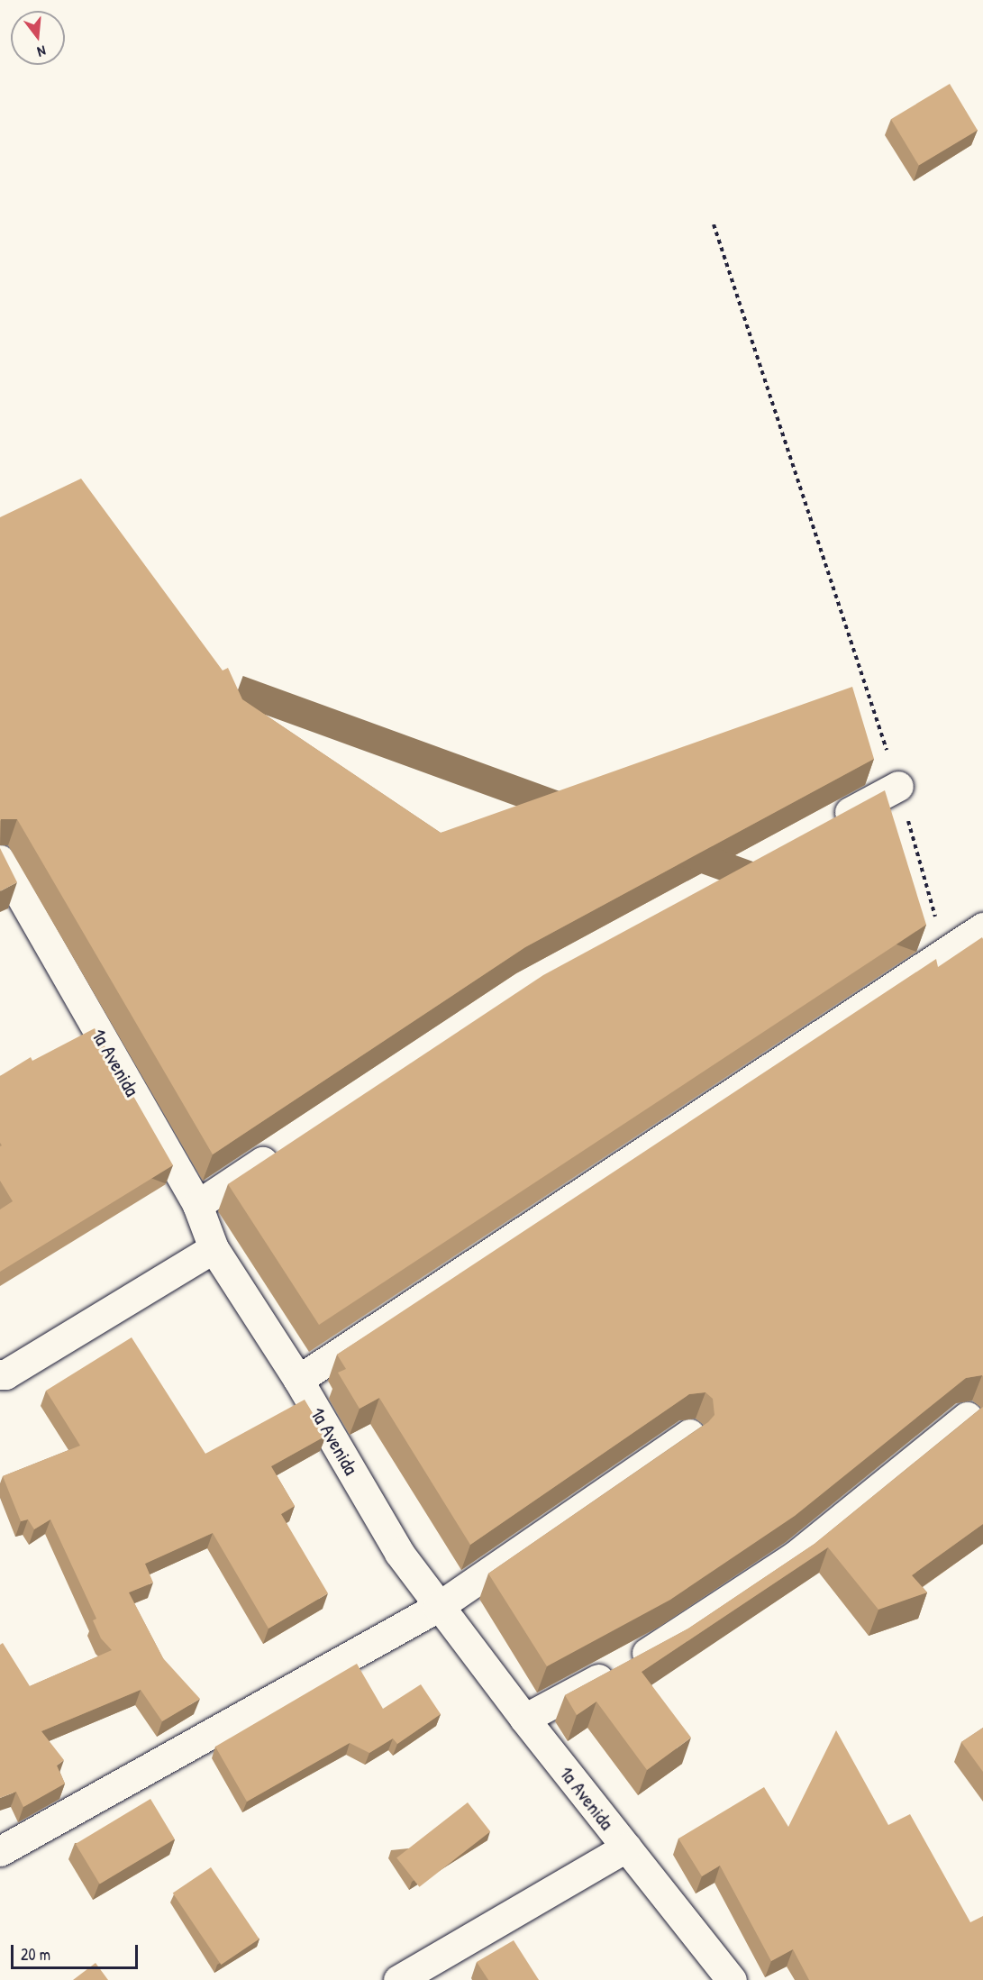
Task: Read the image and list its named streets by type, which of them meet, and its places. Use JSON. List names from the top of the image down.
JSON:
{
  "streets": {
    "street": ["1a Avenida"]
  },
  "scale_bar": "20 m",
  "north": "bottom"
}
